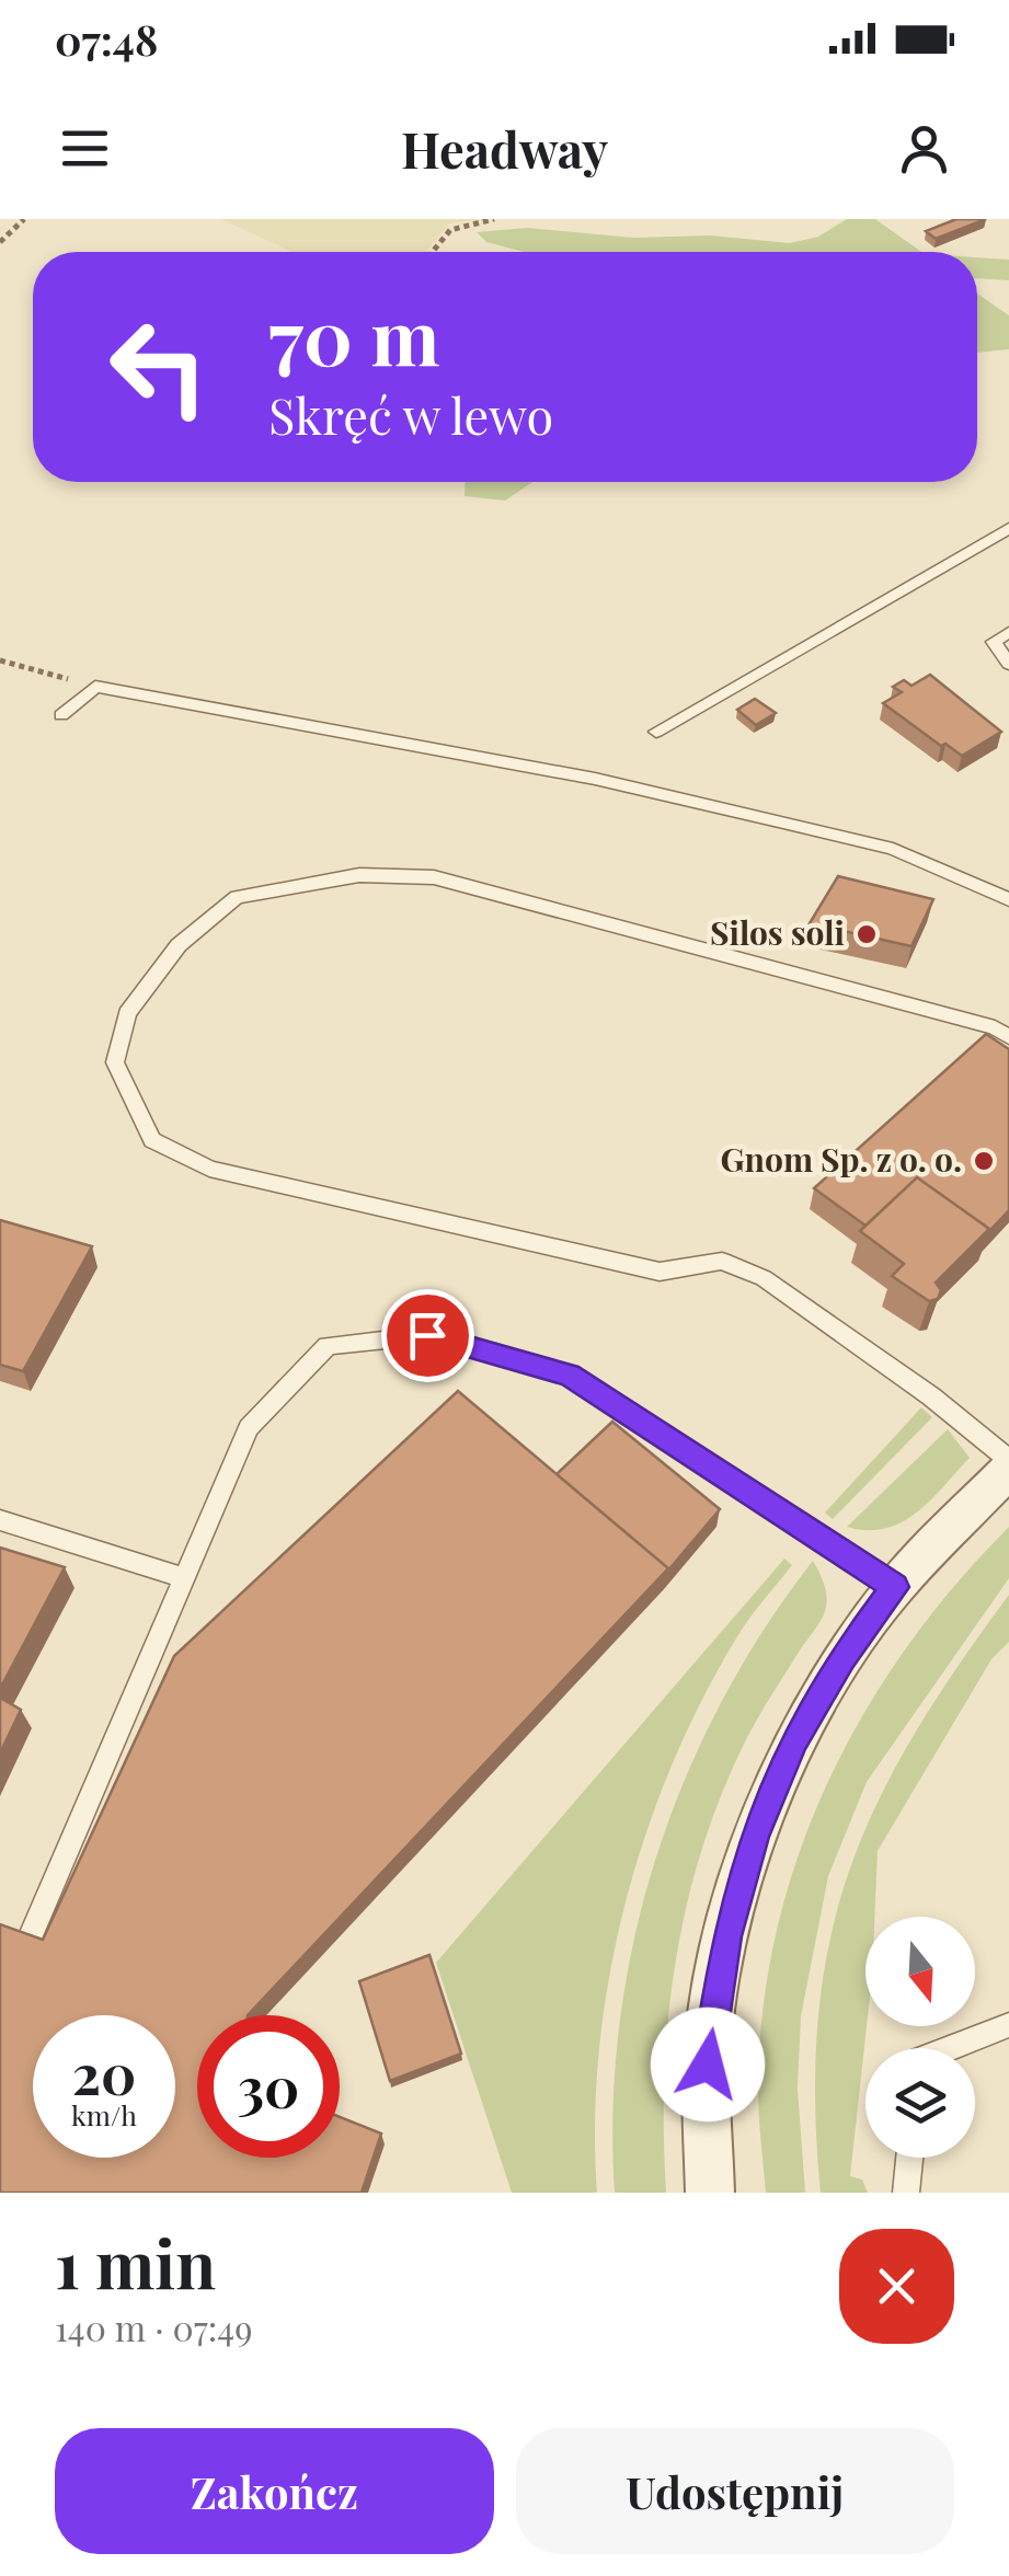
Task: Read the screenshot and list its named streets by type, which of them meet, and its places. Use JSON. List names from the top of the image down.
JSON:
{
  "places": ["Silos soli", "Gnom Sp. z o. o."],
  "north": "bottom",
  "page": {
    "status": "07:48",
    "header": "Headway",
    "turn": ["70 m", "Skręć w lewo"],
    "speed": "20 km/h",
    "limit": "30",
    "heading": ["1 min", "140 m · 07:49"],
    "buttons": ["Zakończ", "Udostępnij"]
  }
}
